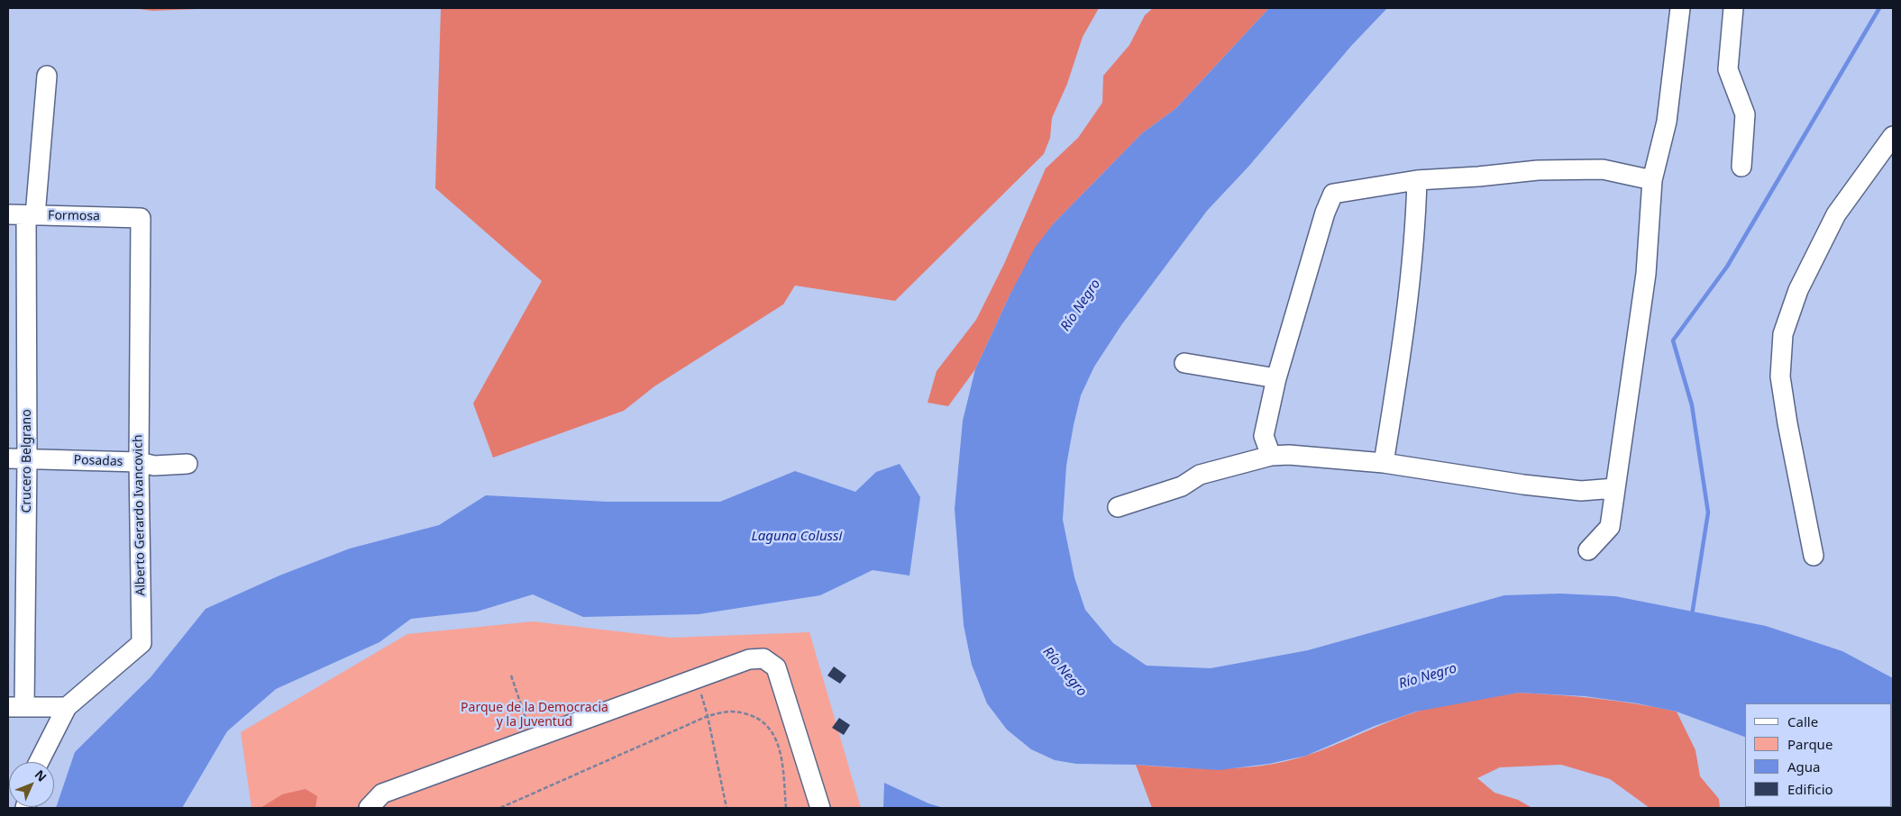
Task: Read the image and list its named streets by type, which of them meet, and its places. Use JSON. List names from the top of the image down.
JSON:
{
  "streets": {
    "street": [
      "Formosa",
      "Crucero Belgrano",
      "Posadas",
      "Alberto Gerardo Ivancovich"
    ]
  },
  "crossings": [
    ["Formosa", "Crucero Belgrano"],
    ["Formosa", "Alberto Gerardo Ivancovich"],
    ["Crucero Belgrano", "Posadas"],
    ["Posadas", "Alberto Gerardo Ivancovich"]
  ],
  "water": ["Río Negro", "Laguna Colussi"],
  "parks": ["Parque de la Democracia y la Juventud"],
  "legend": [
    "Calle",
    "Parque",
    "Agua",
    "Edificio"
  ],
  "north": "top right"
}
